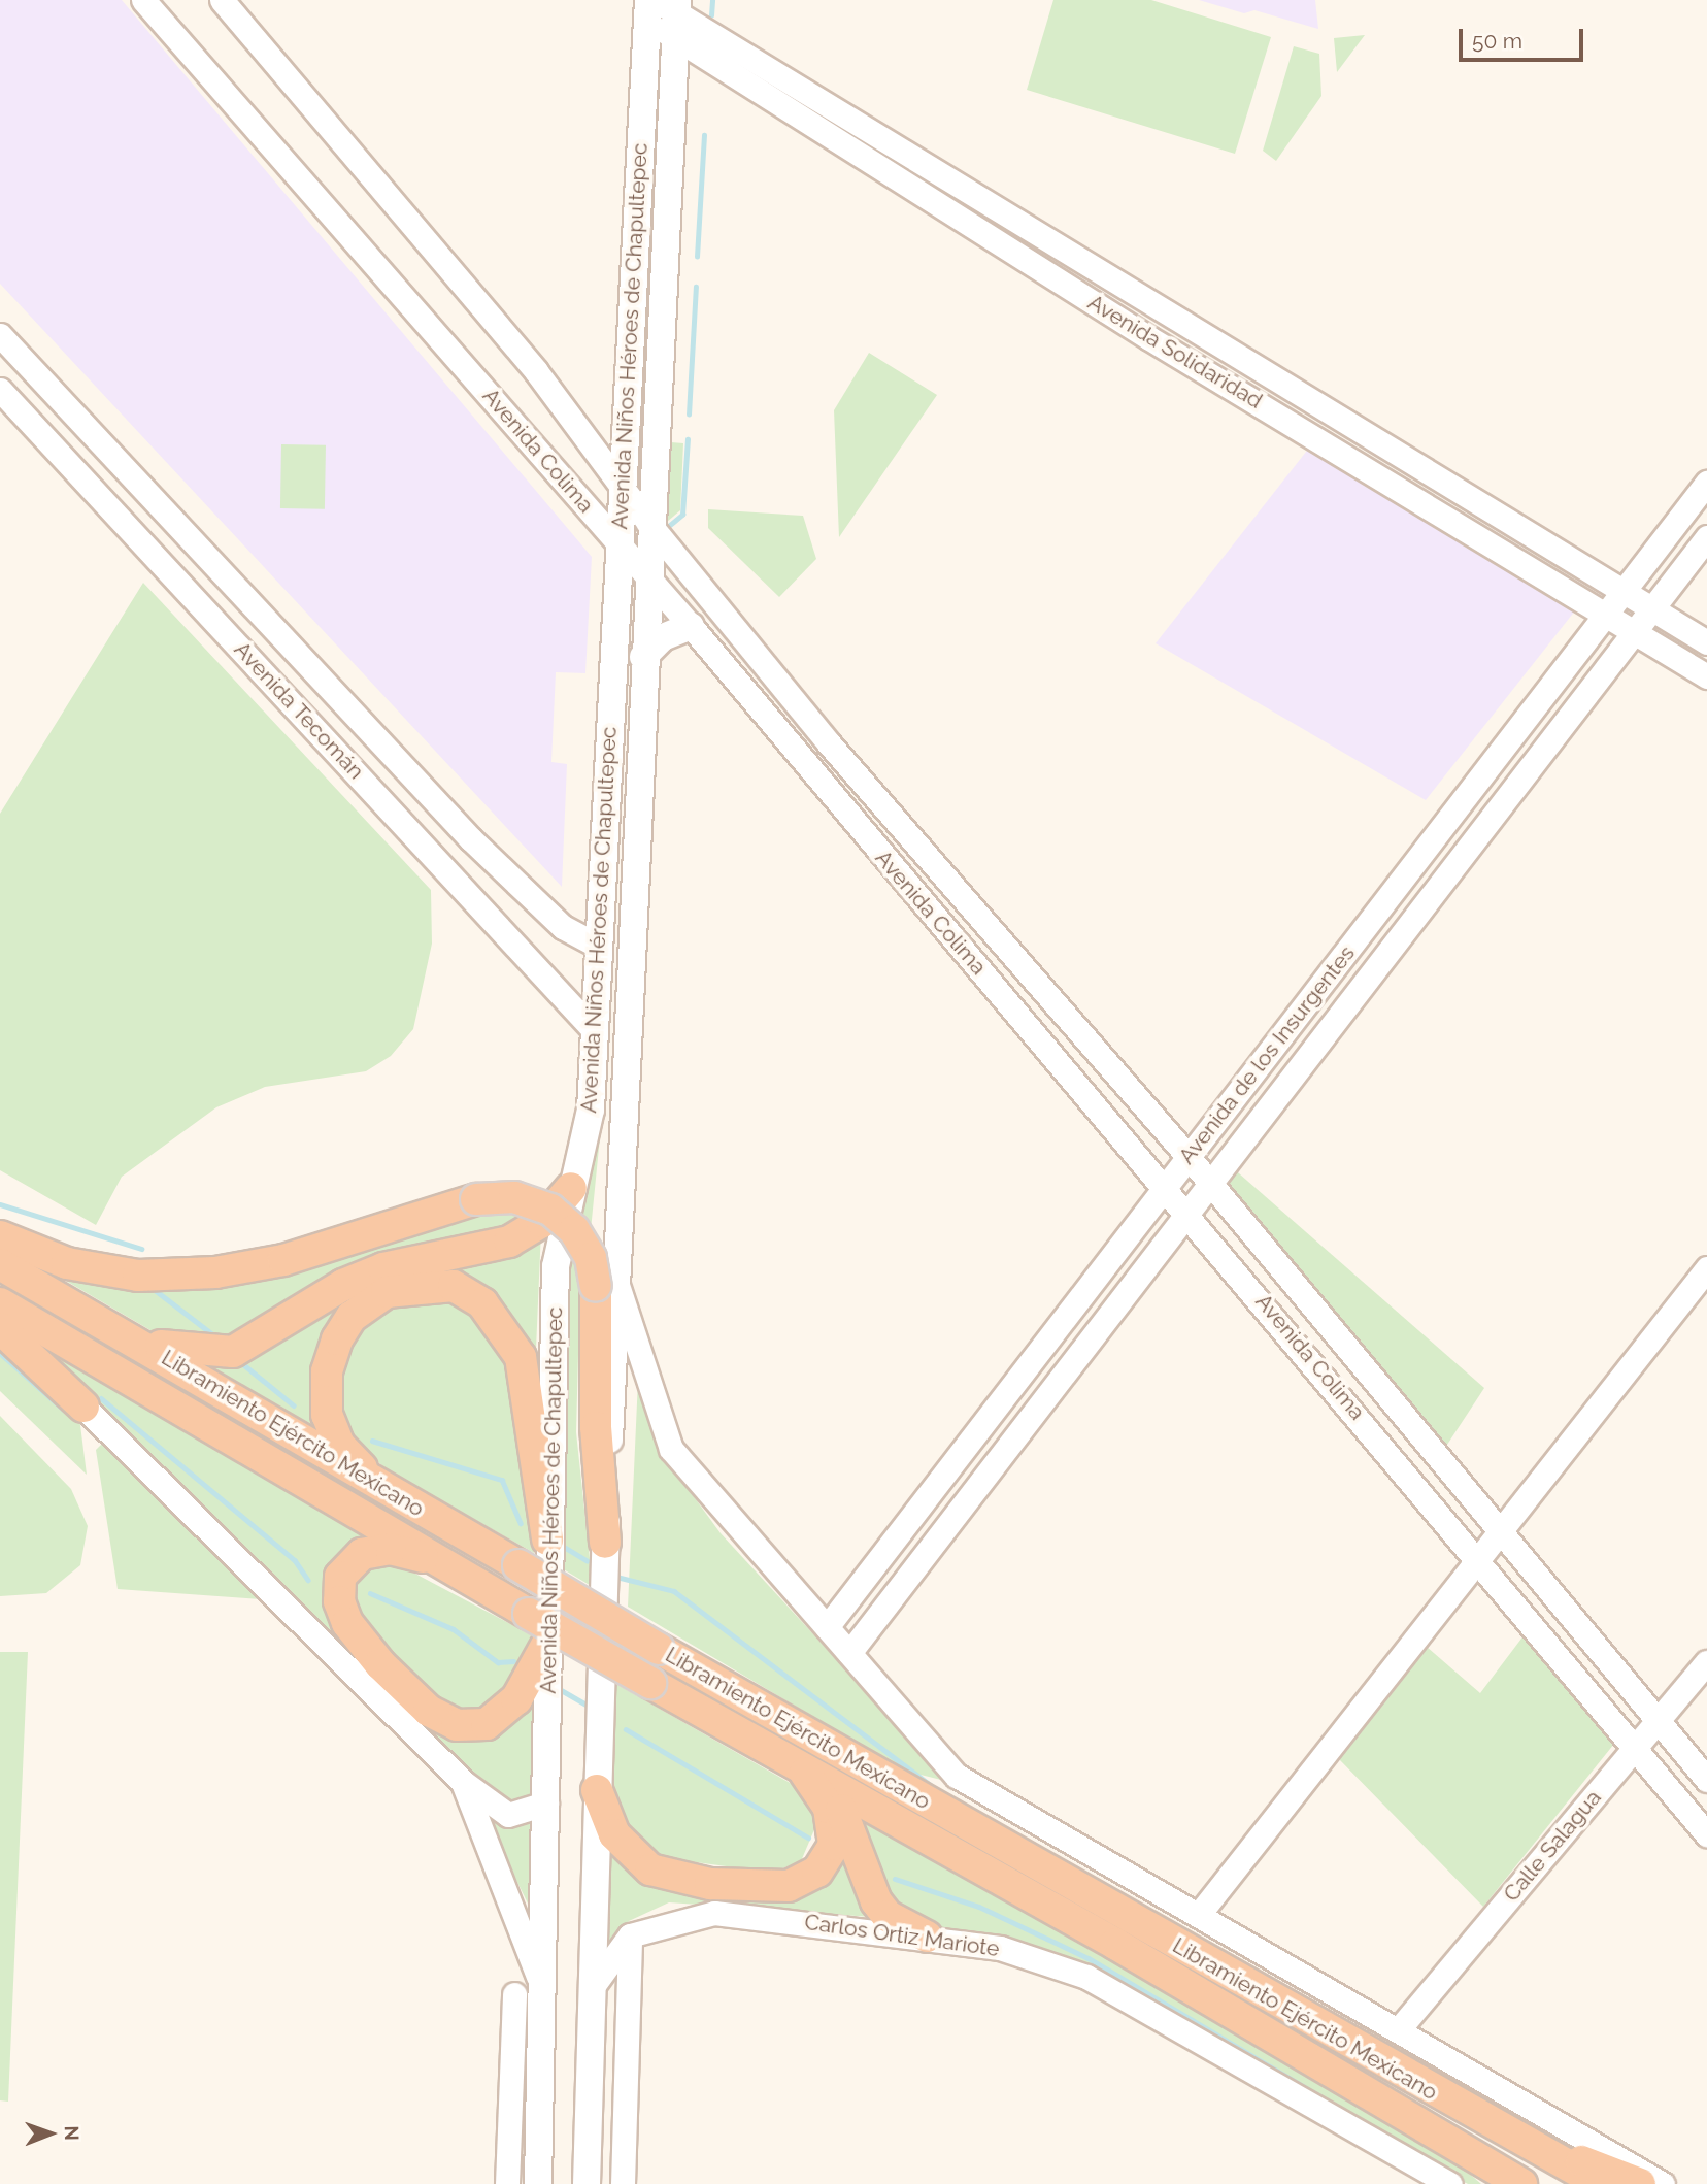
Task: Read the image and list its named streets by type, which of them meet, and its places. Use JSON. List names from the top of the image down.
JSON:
{
  "streets": {
    "highway": ["Libramiento Ejército Mexicano"],
    "main road": ["Avenida Niños Héroes de Chapultepec"],
    "street": [
      "Avenida Solidaridad",
      "Avenida Colima",
      "Avenida Tecomán",
      "Avenida de los Insurgentes",
      "Calle Salagua",
      "Carlos Ortiz Mariote"
    ]
  },
  "crossings": [
    ["Avenida Niños Héroes de Chapultepec", "Avenida Solidaridad"],
    ["Avenida Niños Héroes de Chapultepec", "Avenida Colima"],
    ["Avenida Niños Héroes de Chapultepec", "Avenida Tecomán"],
    ["Avenida Niños Héroes de Chapultepec", "Libramiento Ejército Mexicano"],
    ["Avenida Solidaridad", "Avenida de los Insurgentes"],
    ["Avenida Colima", "Avenida de los Insurgentes"],
    ["Avenida Colima", "Calle Salagua"],
    ["Avenida de los Insurgentes", "Libramiento Ejército Mexicano"],
    ["Libramiento Ejército Mexicano", "Calle Salagua"]
  ],
  "scale_bar": "50 m",
  "north": "right"
}
